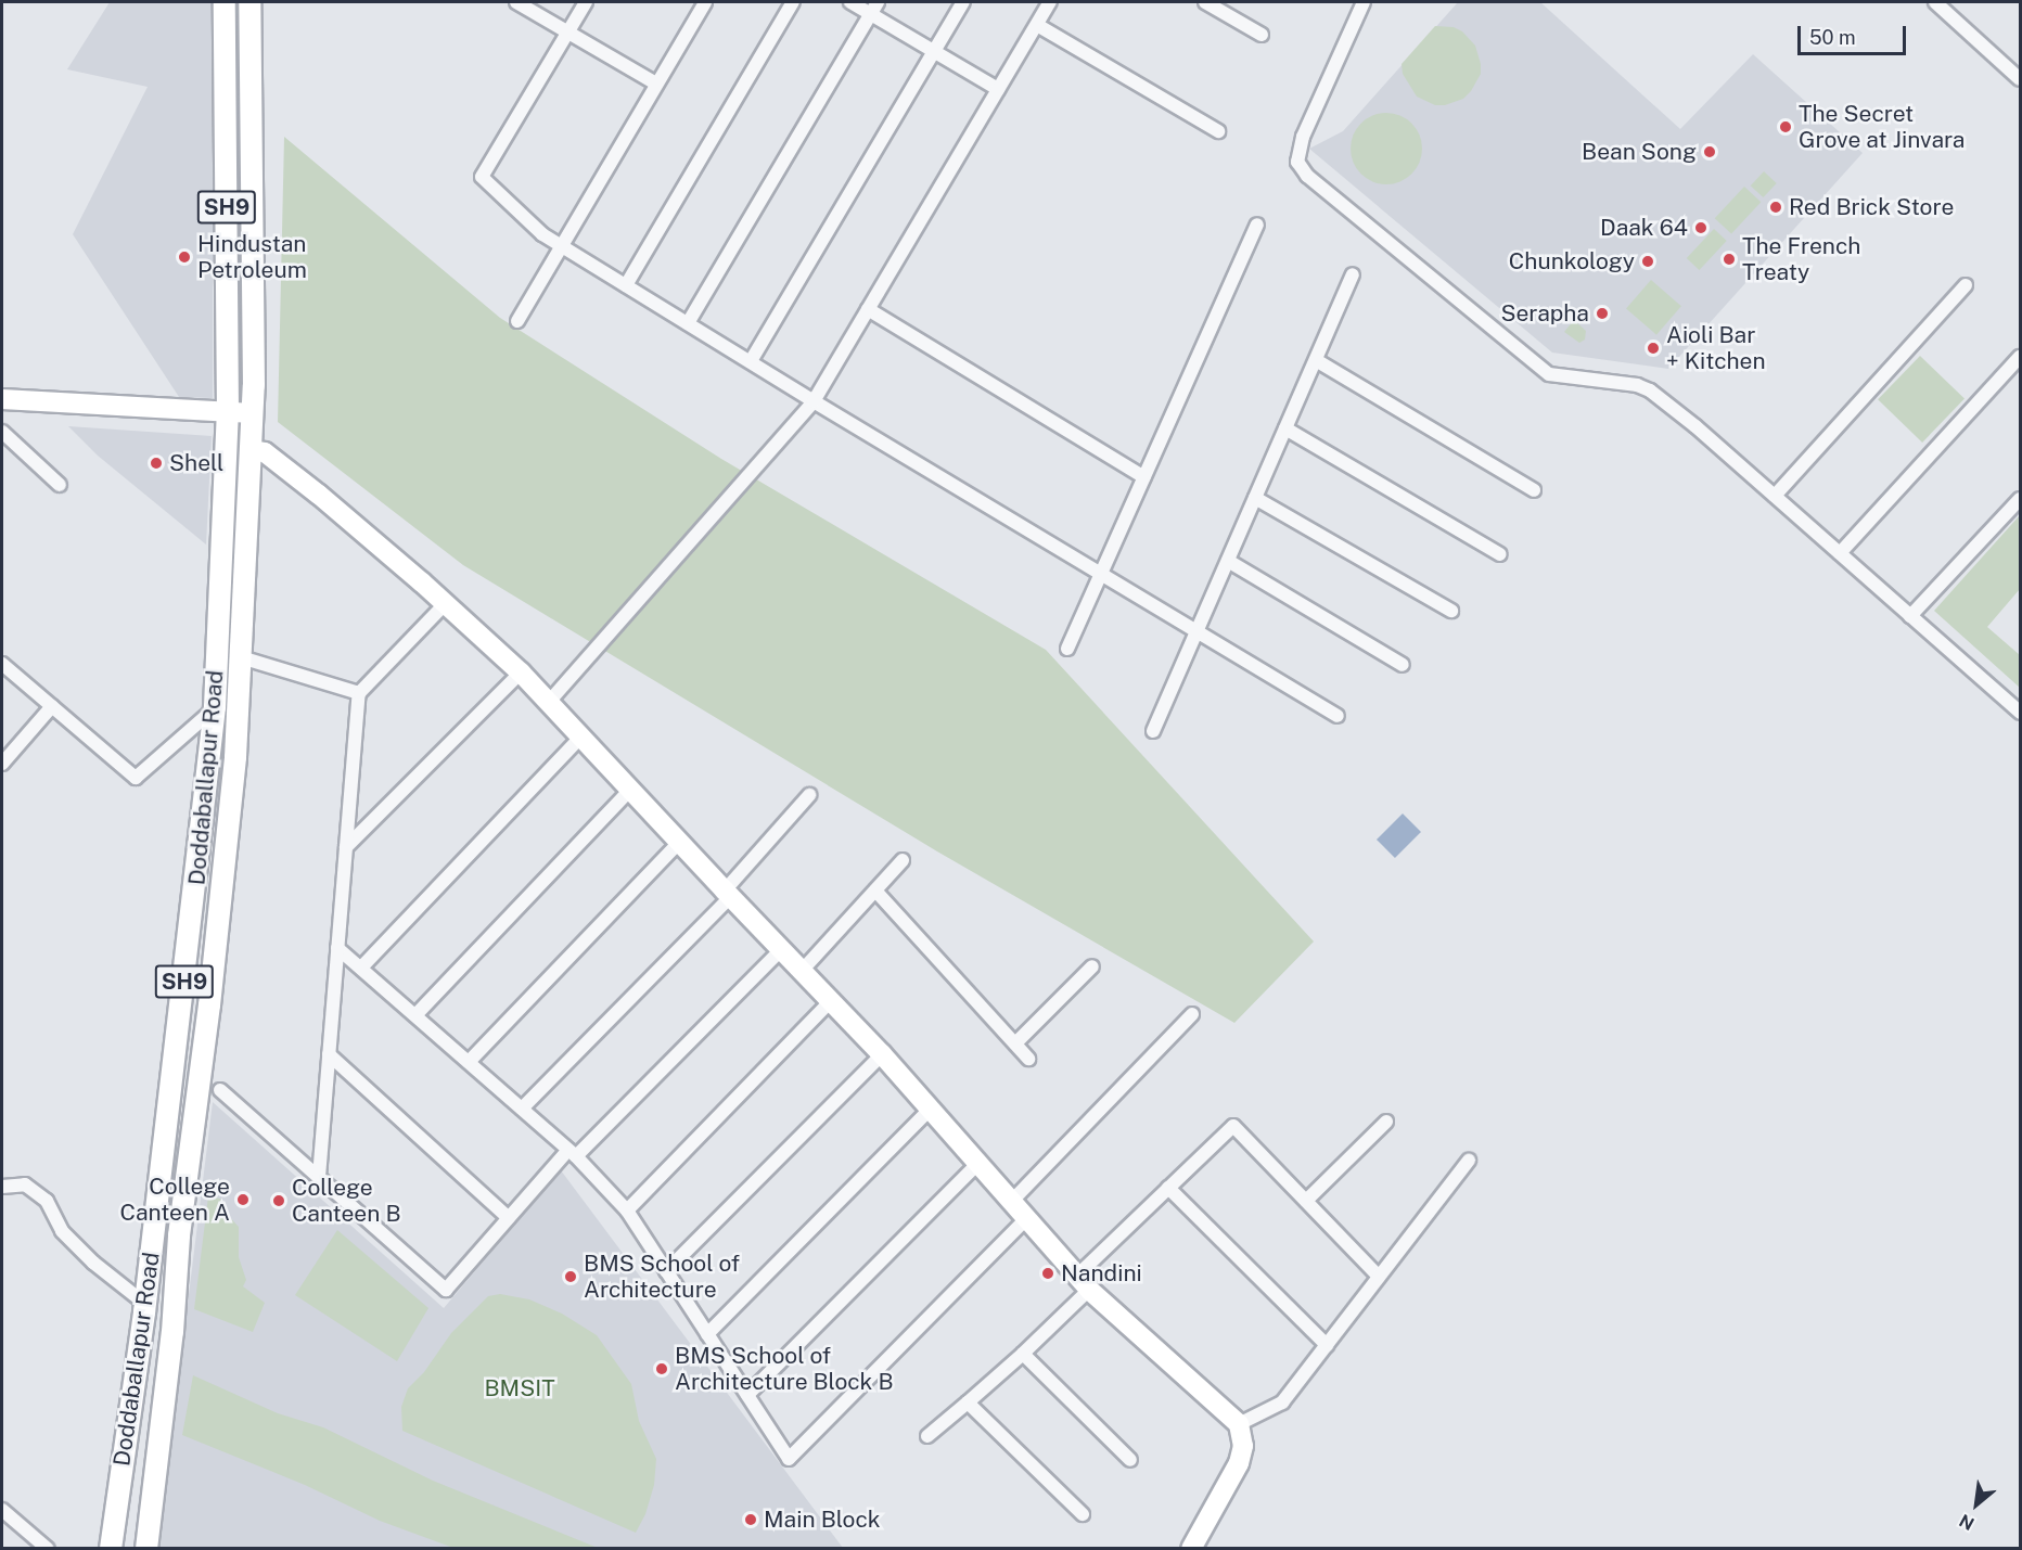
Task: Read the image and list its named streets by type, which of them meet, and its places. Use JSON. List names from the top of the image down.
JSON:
{
  "streets": {
    "main road": ["SH9", "Doddaballapur Road"]
  },
  "parks": ["BMSIT"],
  "places": [
    "The Secret Grove at Jinvara",
    "Bean Song",
    "Red Brick Store",
    "Daak 64",
    "Hindustan Petroleum",
    "The French Treaty",
    "Chunkology",
    "Serapha",
    "Aioli Bar + Kitchen",
    "Shell",
    "College Canteen A",
    "College Canteen B",
    "Nandini",
    "BMS School of Architecture",
    "BMS School of Architecture Block B",
    "Main Block"
  ],
  "scale_bar": "50 m",
  "north": "bottom left"
}
